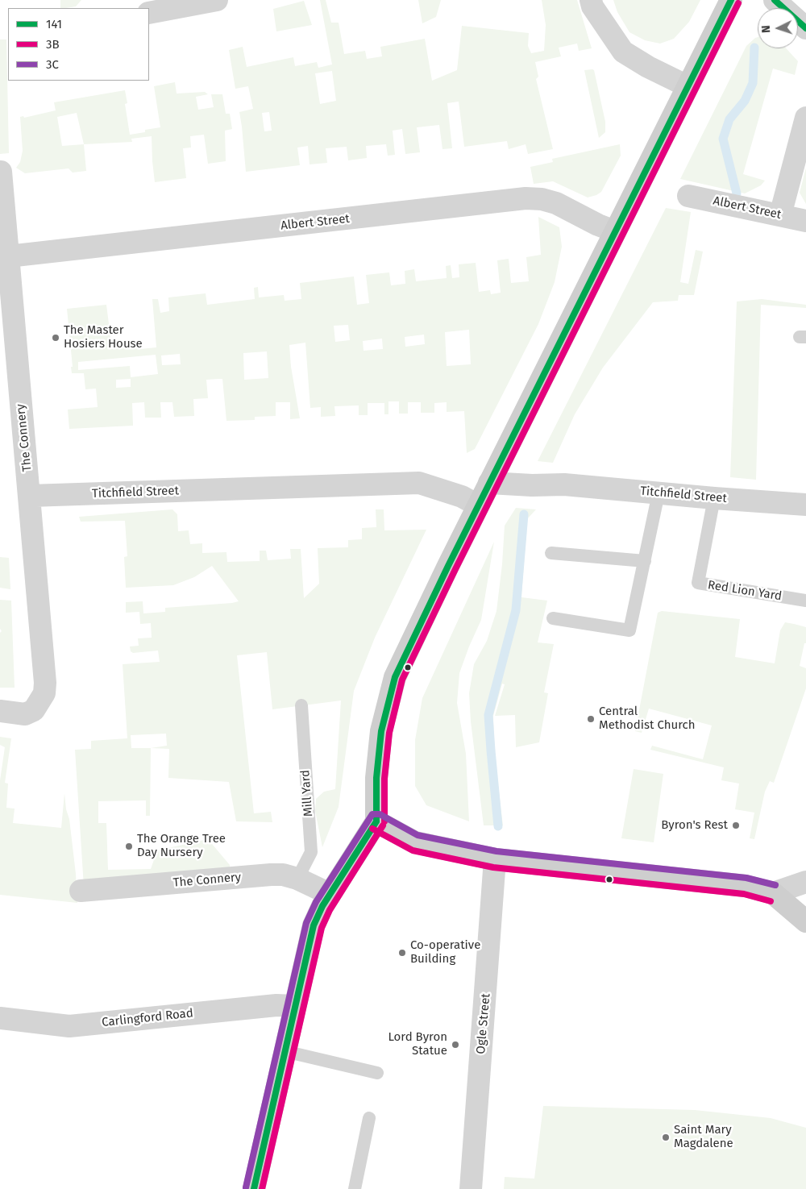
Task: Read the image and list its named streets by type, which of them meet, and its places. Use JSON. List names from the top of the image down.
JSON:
{
  "streets": {
    "street": [
      "Albert Street",
      "The Connery",
      "Titchfield Street",
      "Carlingford Road",
      "Ogle Street"
    ],
    "lane": ["Red Lion Yard", "Mill Yard"]
  },
  "crossings": [
    ["Albert Street", "The Connery"],
    ["The Connery", "Titchfield Street"],
    ["The Connery", "Mill Yard"],
    ["Titchfield Street", "Red Lion Yard"]
  ],
  "places": [
    "The Master Hosiers House",
    "Central Methodist Church",
    "Byron's Rest",
    "The Orange Tree Day Nursery",
    "Co-operative Building",
    "Lord Byron Statue",
    "Saint Mary Magdalene"
  ],
  "lines": ["transit line 141", "transit line 3B", "transit line 3C"],
  "legend": ["141", "3B", "3C"],
  "north": "left"
}
